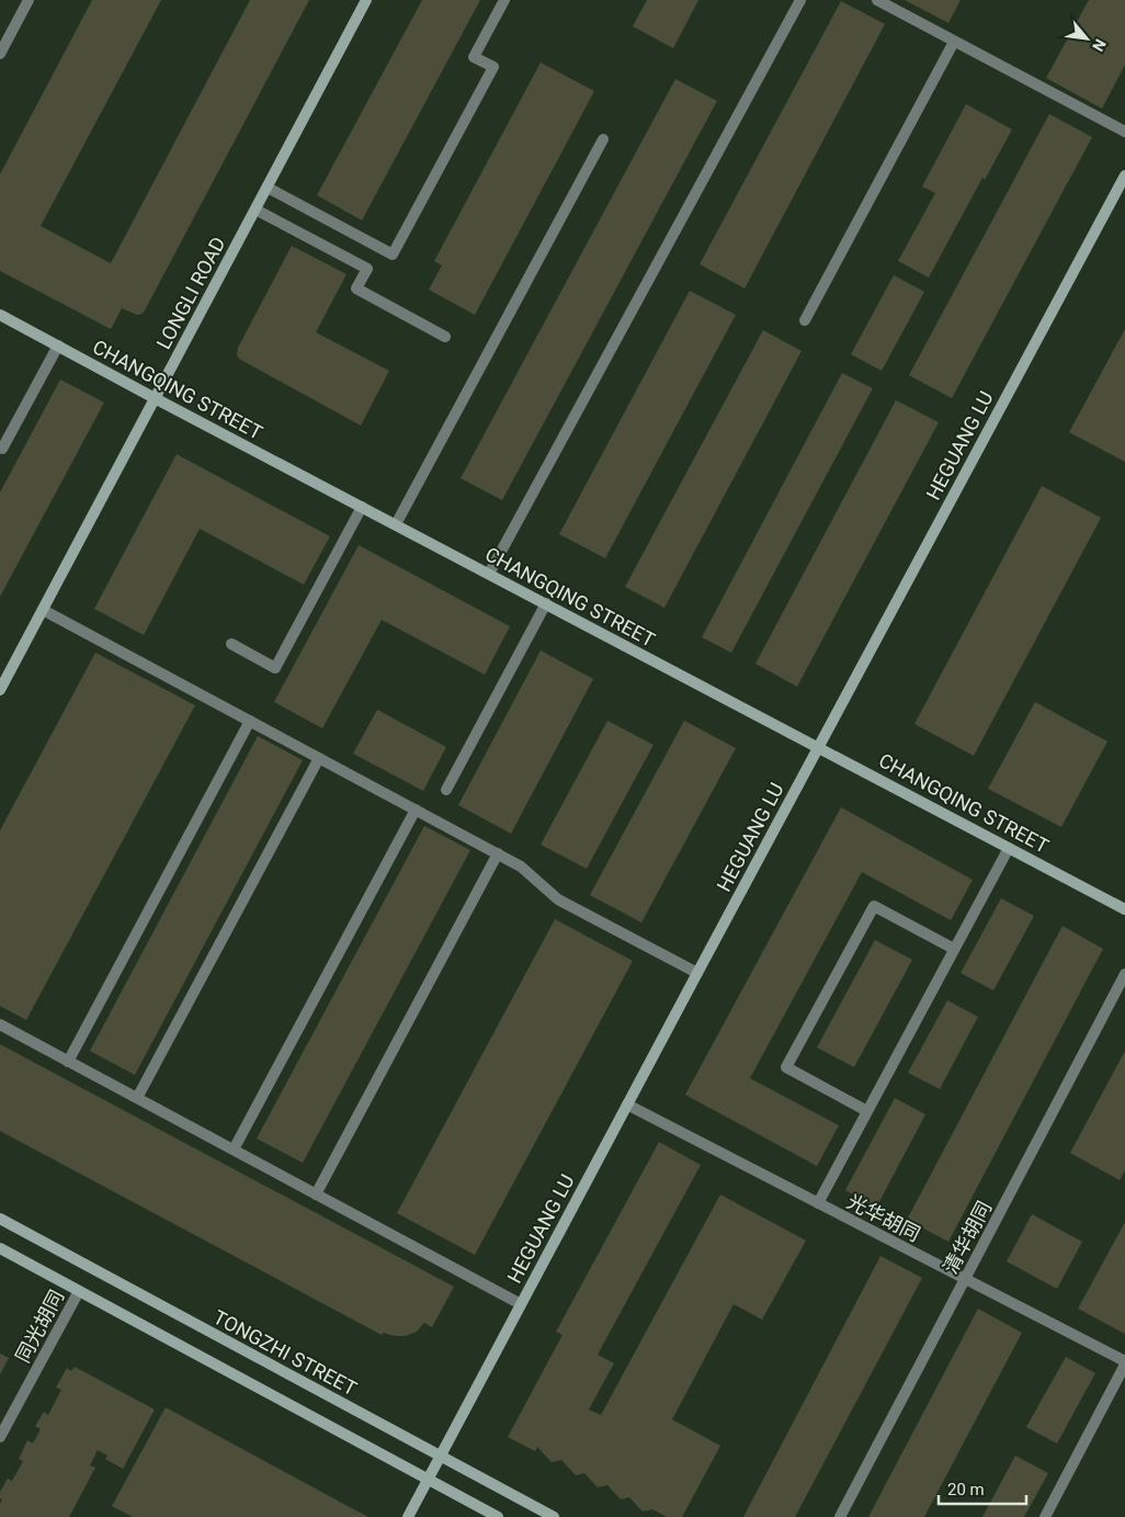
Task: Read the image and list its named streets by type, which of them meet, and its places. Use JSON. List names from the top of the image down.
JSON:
{
  "streets": {
    "street": [
      "LONGLI ROAD",
      "CHANGQING STREET",
      "HEGUANG LU",
      "光华胡同",
      "清华胡同",
      "同光胡同",
      "TONGZHI STREET"
    ]
  },
  "crossings": [
    ["LONGLI ROAD", "CHANGQING STREET"],
    ["CHANGQING STREET", "HEGUANG LU"],
    ["HEGUANG LU", "光华胡同"],
    ["HEGUANG LU", "TONGZHI STREET"],
    ["光华胡同", "清华胡同"]
  ],
  "scale_bar": "20 m",
  "north": "bottom right"
}
